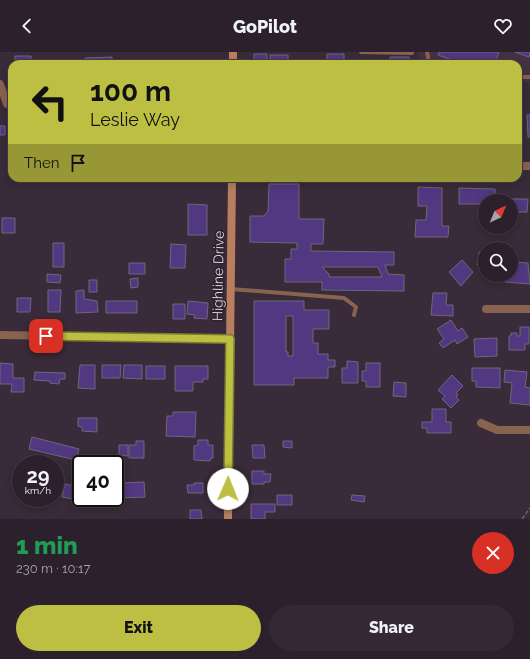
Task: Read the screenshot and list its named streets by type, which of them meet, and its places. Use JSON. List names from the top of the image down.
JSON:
{
  "streets": {
    "street": ["Highline Drive"]
  },
  "north": "top right",
  "page": {
    "header": "GoPilot",
    "turn": ["100 m", "Leslie Way"],
    "then": "Then",
    "speed": "29 km/h",
    "limit": "40",
    "heading": ["1 min", "230 m · 10:17"],
    "buttons": ["Exit", "Share"]
  }
}
